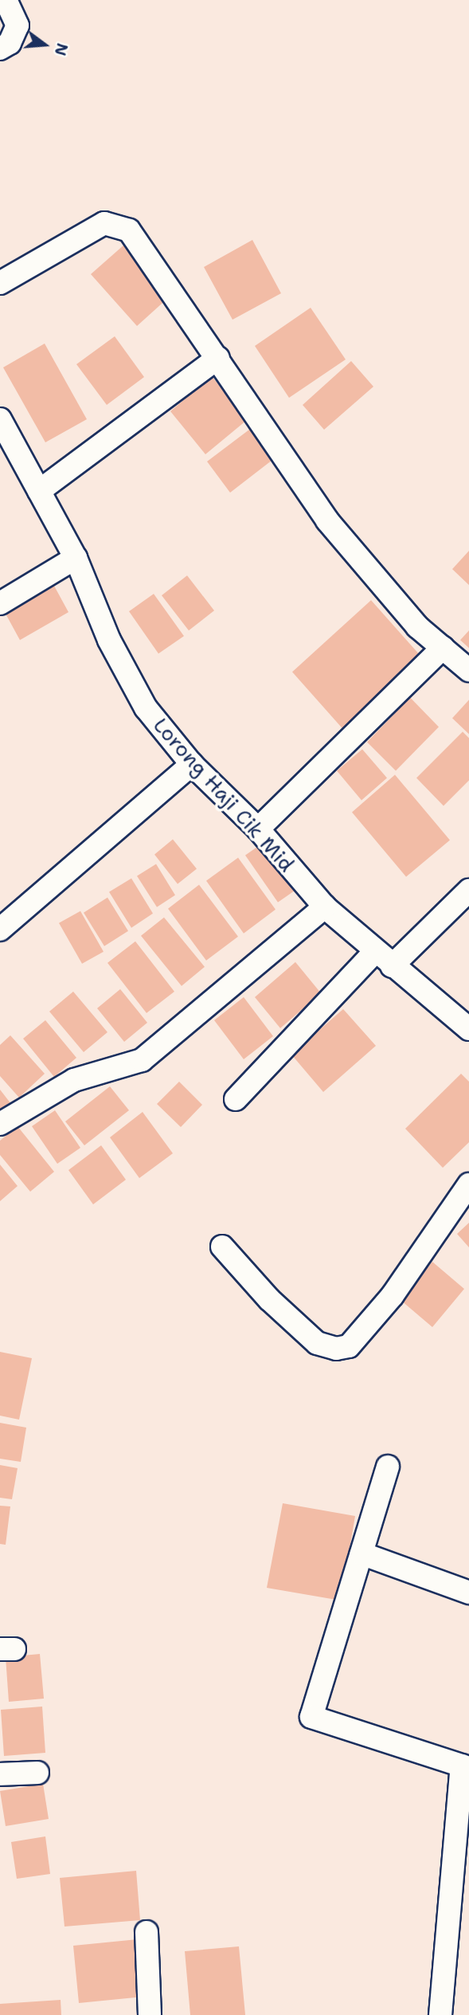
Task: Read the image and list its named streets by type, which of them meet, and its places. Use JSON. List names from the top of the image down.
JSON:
{
  "streets": {
    "street": ["Lorong Haji Cik Mid"]
  },
  "north": "right"
}
